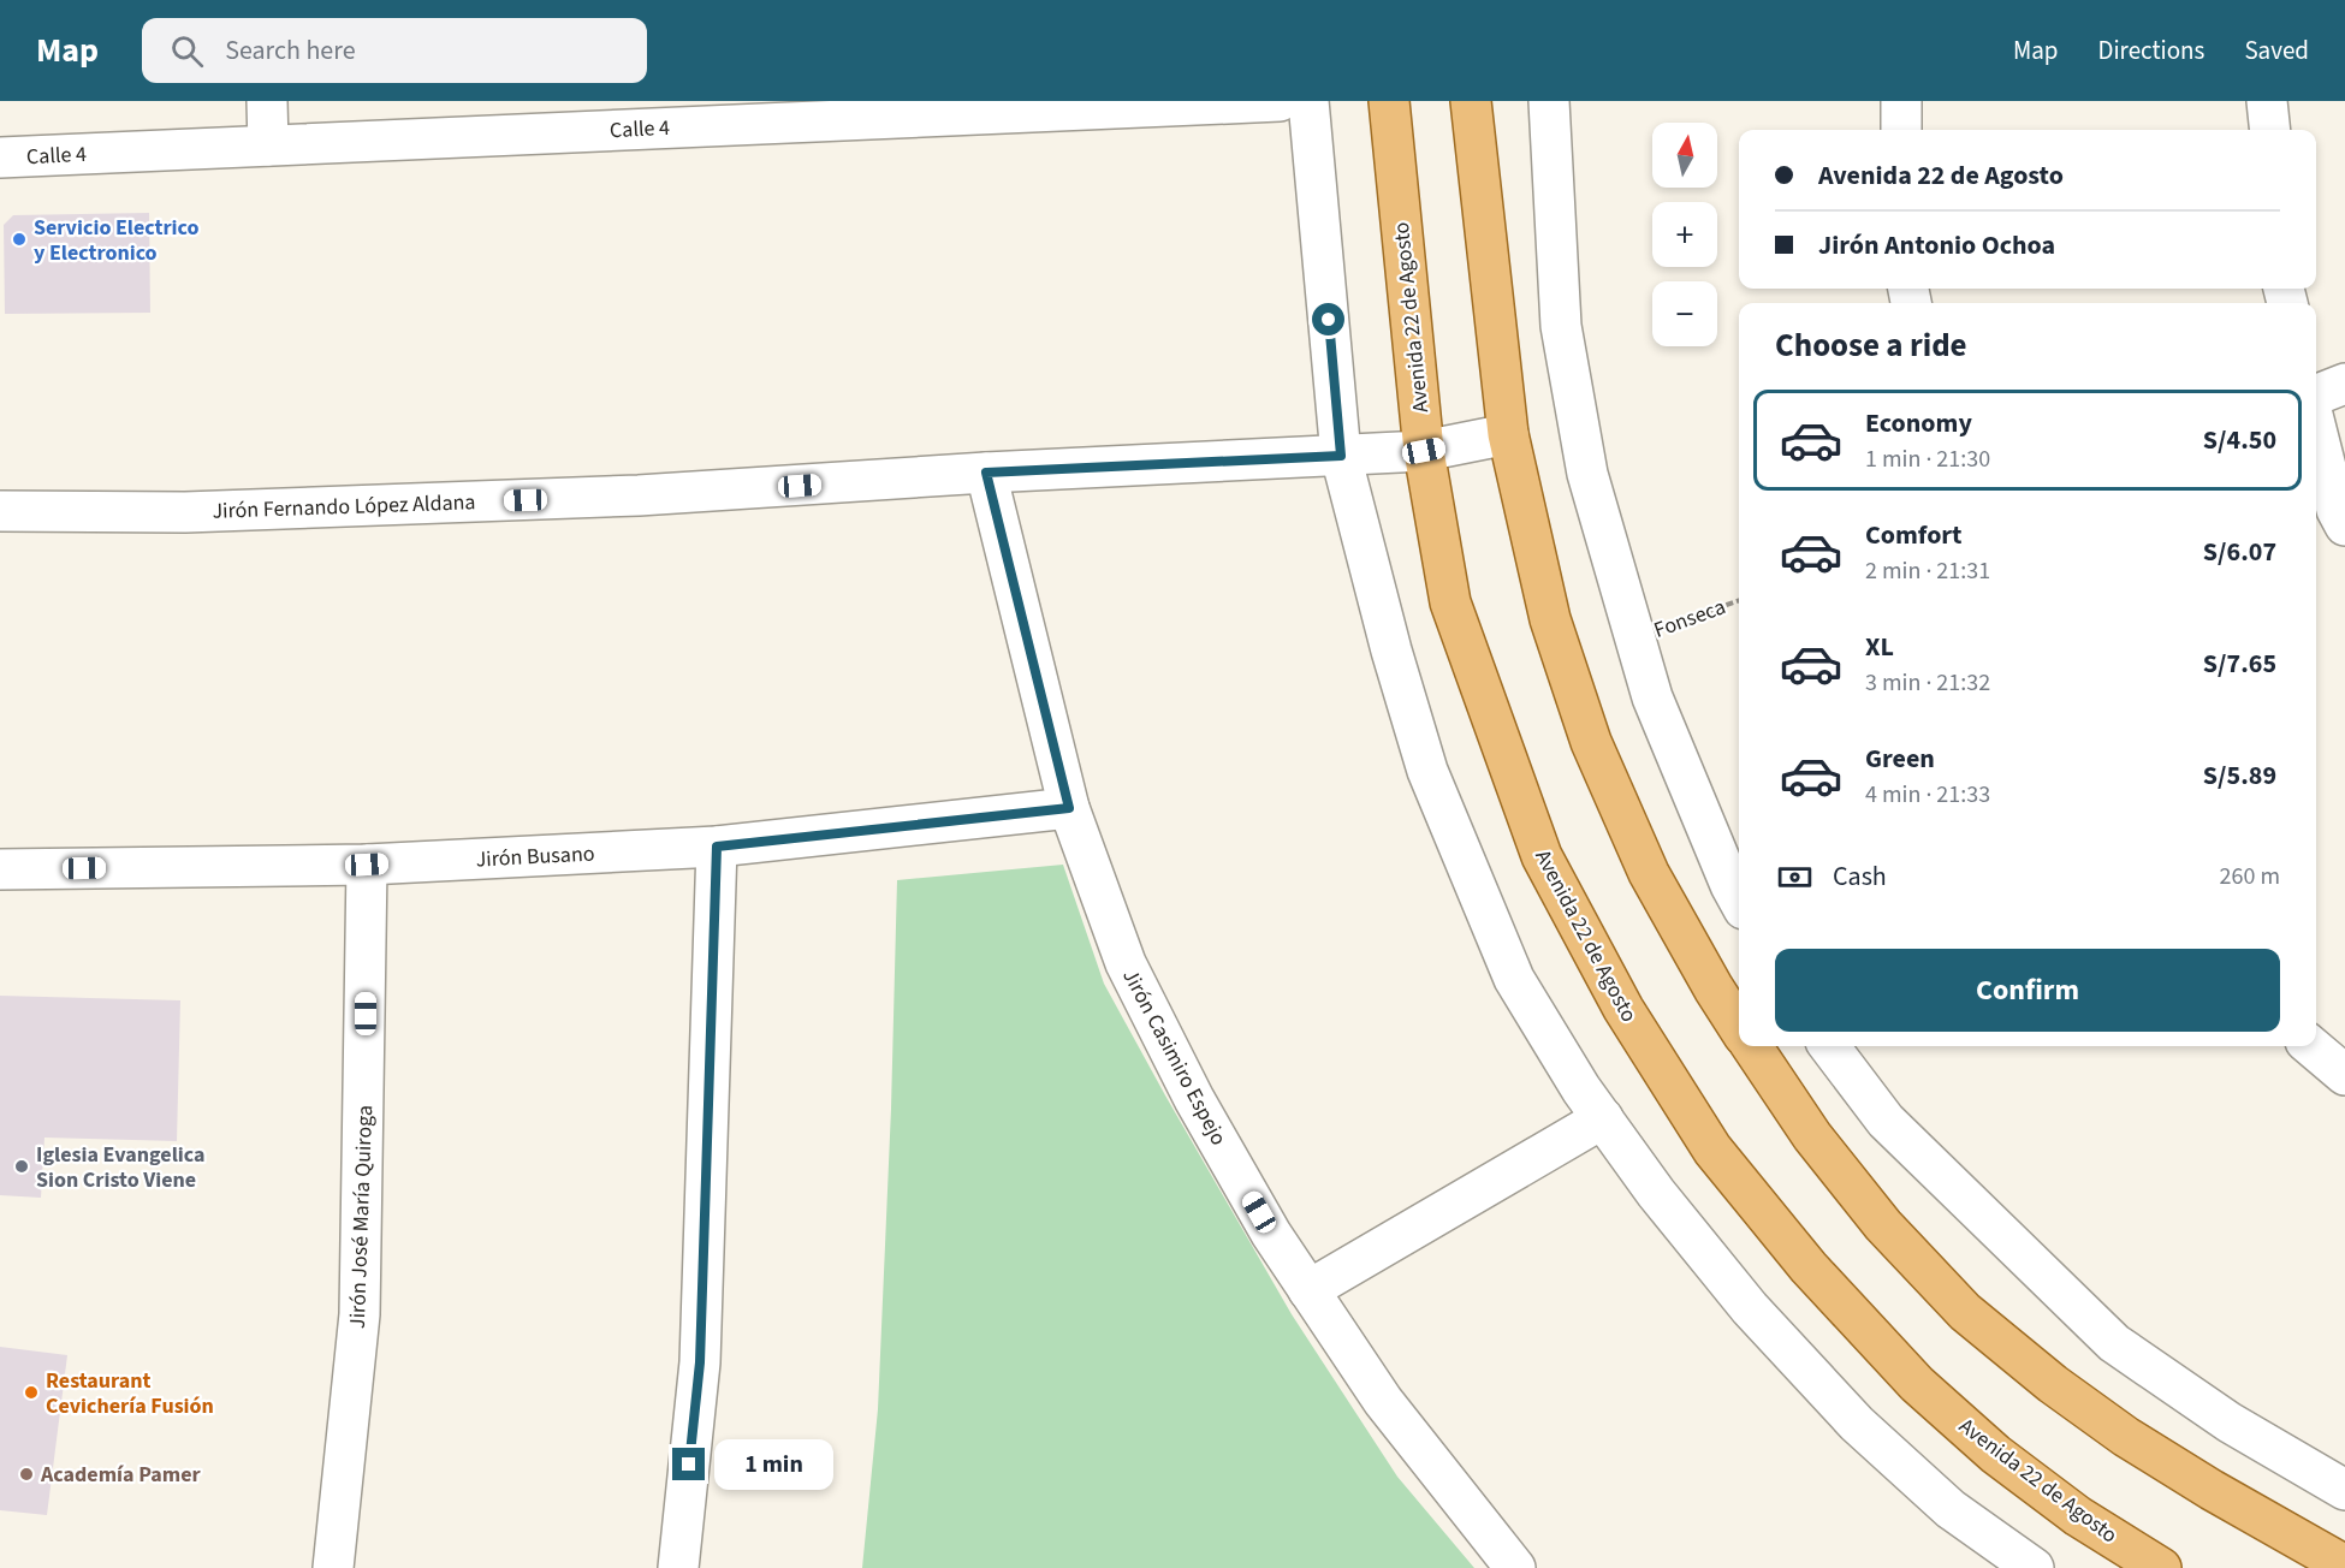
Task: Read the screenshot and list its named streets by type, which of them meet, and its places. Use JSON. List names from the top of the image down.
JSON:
{
  "streets": {
    "main road": ["Avenida 22 de Agosto"],
    "street": [
      "Calle 4",
      "Jirón Fernando López Aldana",
      "Jirón Busano",
      "Jirón Casimiro Espejo",
      "Jirón José María Quiroga"
    ],
    "path": ["Fonseca"]
  },
  "crossings": [
    ["Avenida 22 de Agosto", "Jirón Fernando López Aldana"],
    ["Jirón Fernando López Aldana", "Jirón Casimiro Espejo"],
    ["Jirón Busano", "Jirón Casimiro Espejo"],
    ["Jirón Busano", "Jirón José María Quiroga"]
  ],
  "places": [
    "Servicio Electrico y Electronico",
    "Iglesia Evangelica Sion Cristo Viene",
    "Restaurant Cevichería Fusión",
    "Academía Pamer"
  ],
  "north": "top",
  "page": {
    "header": "Map",
    "search": "Search here",
    "nav": ["Map", "Directions", "Saved"],
    "map_buttons": ["+", "−"],
    "banner": ["Avenida 22 de Agosto", "Jirón Antonio Ochoa"],
    "heading": "Choose a ride",
    "list": [
      {
        "name": "Economy",
        "note": "1 min · 21:30",
        "value": "S/4.50"
      },
      {
        "name": "Comfort",
        "note": "2 min · 21:31",
        "value": "S/6.07"
      },
      {
        "name": "XL",
        "note": "3 min · 21:32",
        "value": "S/7.65"
      },
      {
        "name": "Green",
        "note": "4 min · 21:33",
        "value": "S/5.89"
      }
    ],
    "pay": ["Cash", "260 m"],
    "buttons": "Confirm",
    "bubble": "1 min"
  }
}
